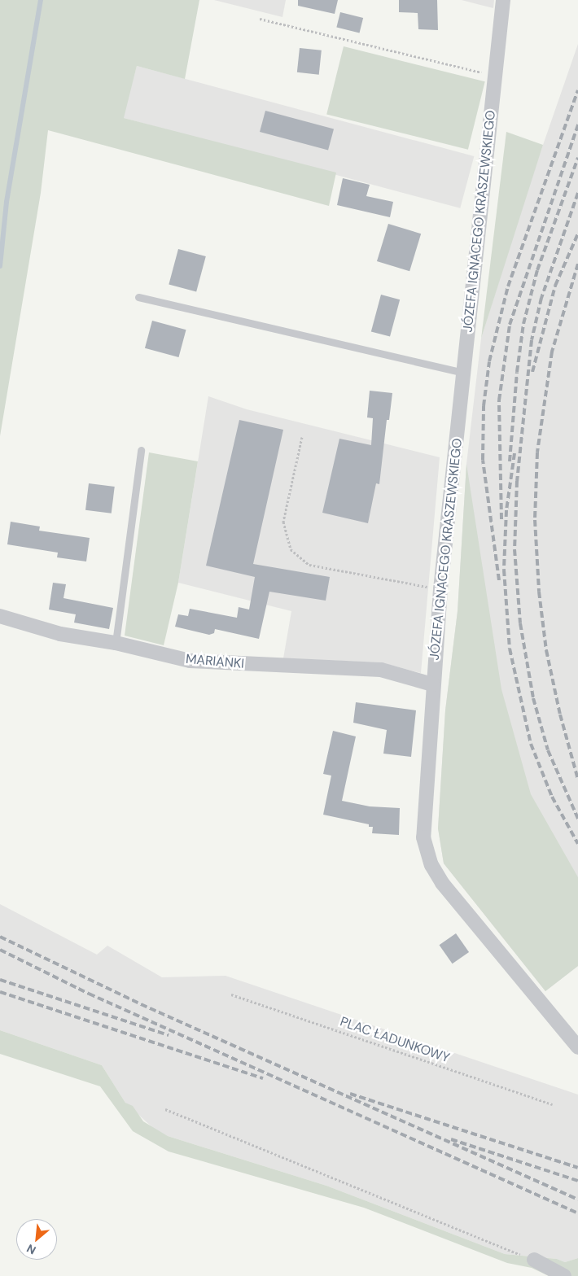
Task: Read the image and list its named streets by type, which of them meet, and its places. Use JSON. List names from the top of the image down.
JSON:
{
  "streets": {
    "street": ["JÓZEFA IGNACEGO KRASZEWSKIEGO", "MARIANKI"],
    "path": ["PLAC ŁADUNKOWY"]
  },
  "crossings": [
    ["JÓZEFA IGNACEGO KRASZEWSKIEGO", "MARIANKI"]
  ],
  "north": "bottom left"
}
